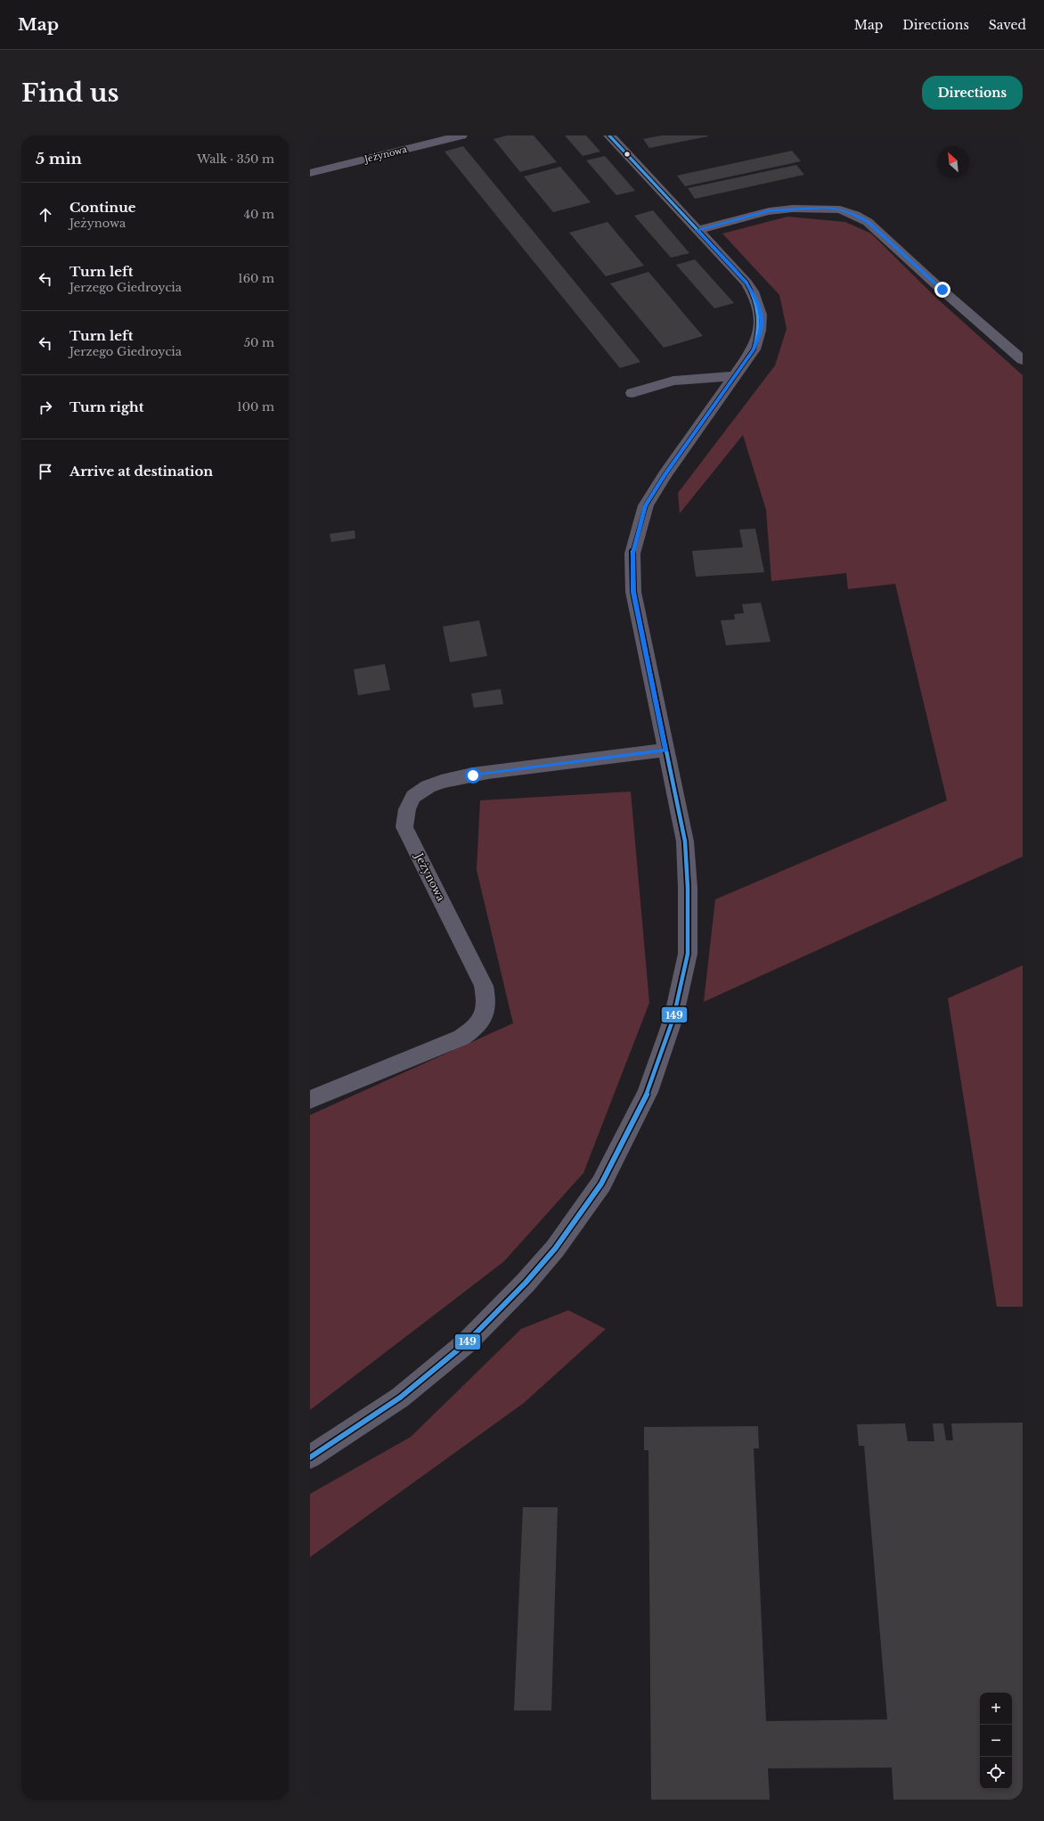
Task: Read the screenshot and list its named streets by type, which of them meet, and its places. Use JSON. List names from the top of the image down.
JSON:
{
  "streets": {
    "street": ["Jeżynowa"]
  },
  "lines": ["transit line 149"],
  "north": "top left",
  "page": {
    "header": "Map",
    "nav": ["Map", "Directions", "Saved"],
    "buttons": "Directions",
    "title": "Find us",
    "heading": ["5 min", "Walk · 350 m"],
    "list": [
      ["Continue", "Jeżynowa", "40 m"],
      ["Turn left", "Jerzego Giedroycia", "160 m"],
      ["Turn left", "Jerzego Giedroycia", "50 m"],
      ["Turn right", "100 m"],
      "Arrive at destination"
    ],
    "map_buttons": ["+", "−"]
  }
}
